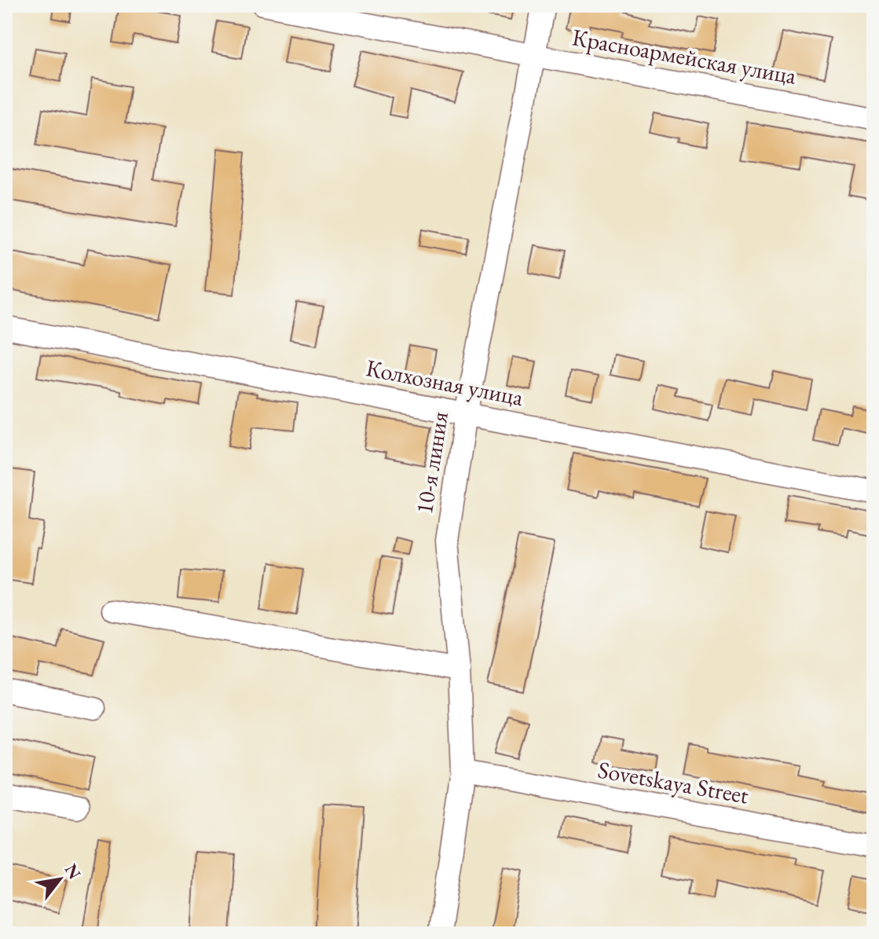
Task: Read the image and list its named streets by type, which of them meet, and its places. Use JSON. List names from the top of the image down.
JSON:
{
  "streets": {
    "street": [
      "Красноармейская улица",
      "Колхозная улица",
      "10-я линия",
      "Sovetskaya Street"
    ]
  },
  "crossings": [
    ["Красноармейская улица", "10-я линия"],
    ["Колхозная улица", "10-я линия"],
    ["10-я линия", "Sovetskaya Street"]
  ],
  "north": "top right"
}
